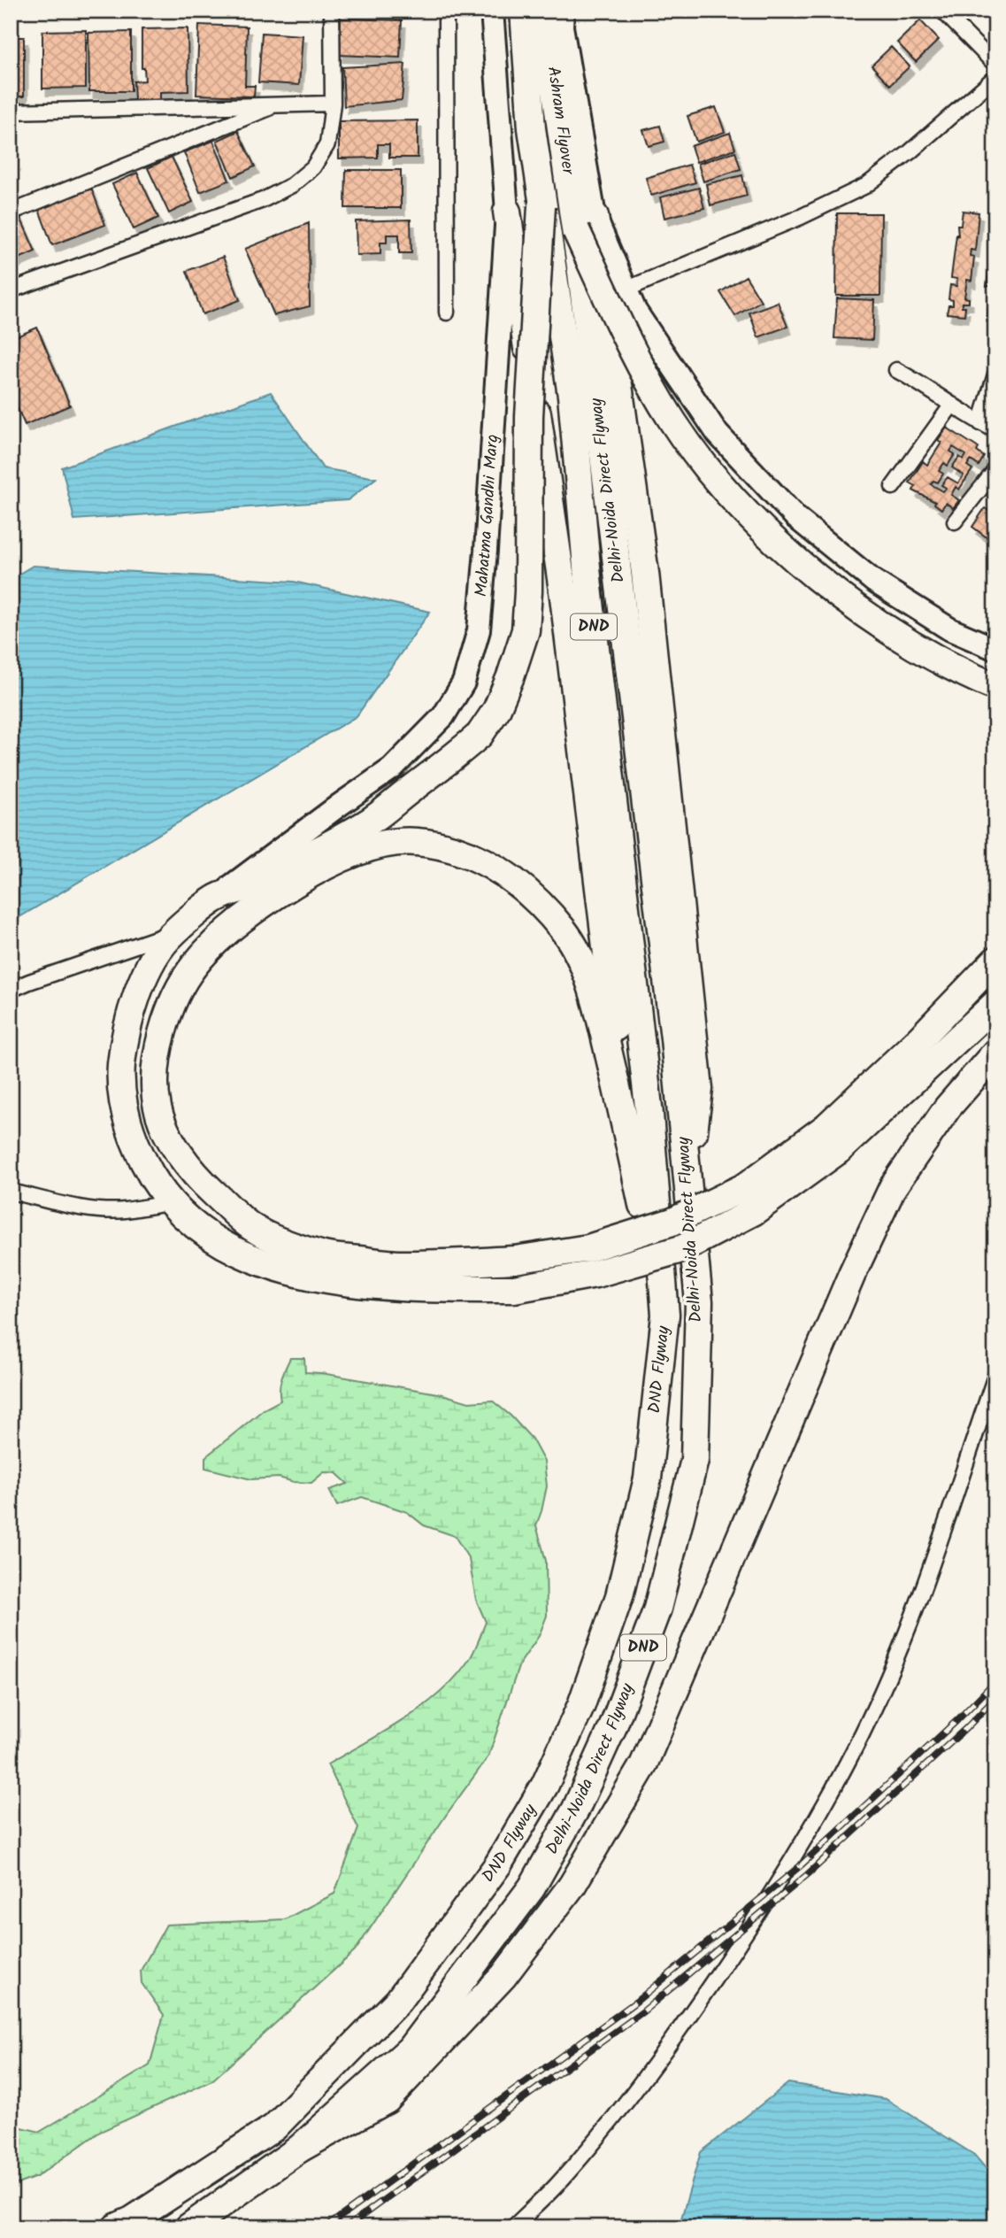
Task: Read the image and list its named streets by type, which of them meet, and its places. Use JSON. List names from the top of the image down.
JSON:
{
  "streets": {
    "highway": [
      "Ashram Flyover",
      "Delhi-Noida Direct Flyway",
      "DND",
      "DND Flyway"
    ],
    "main road": ["Mahatma Gandhi Marg"]
  },
  "crossings": [
    ["Ashram Flyover", "Delhi-Noida Direct Flyway"],
    ["Delhi-Noida Direct Flyway", "DND Flyway"]
  ]
}
